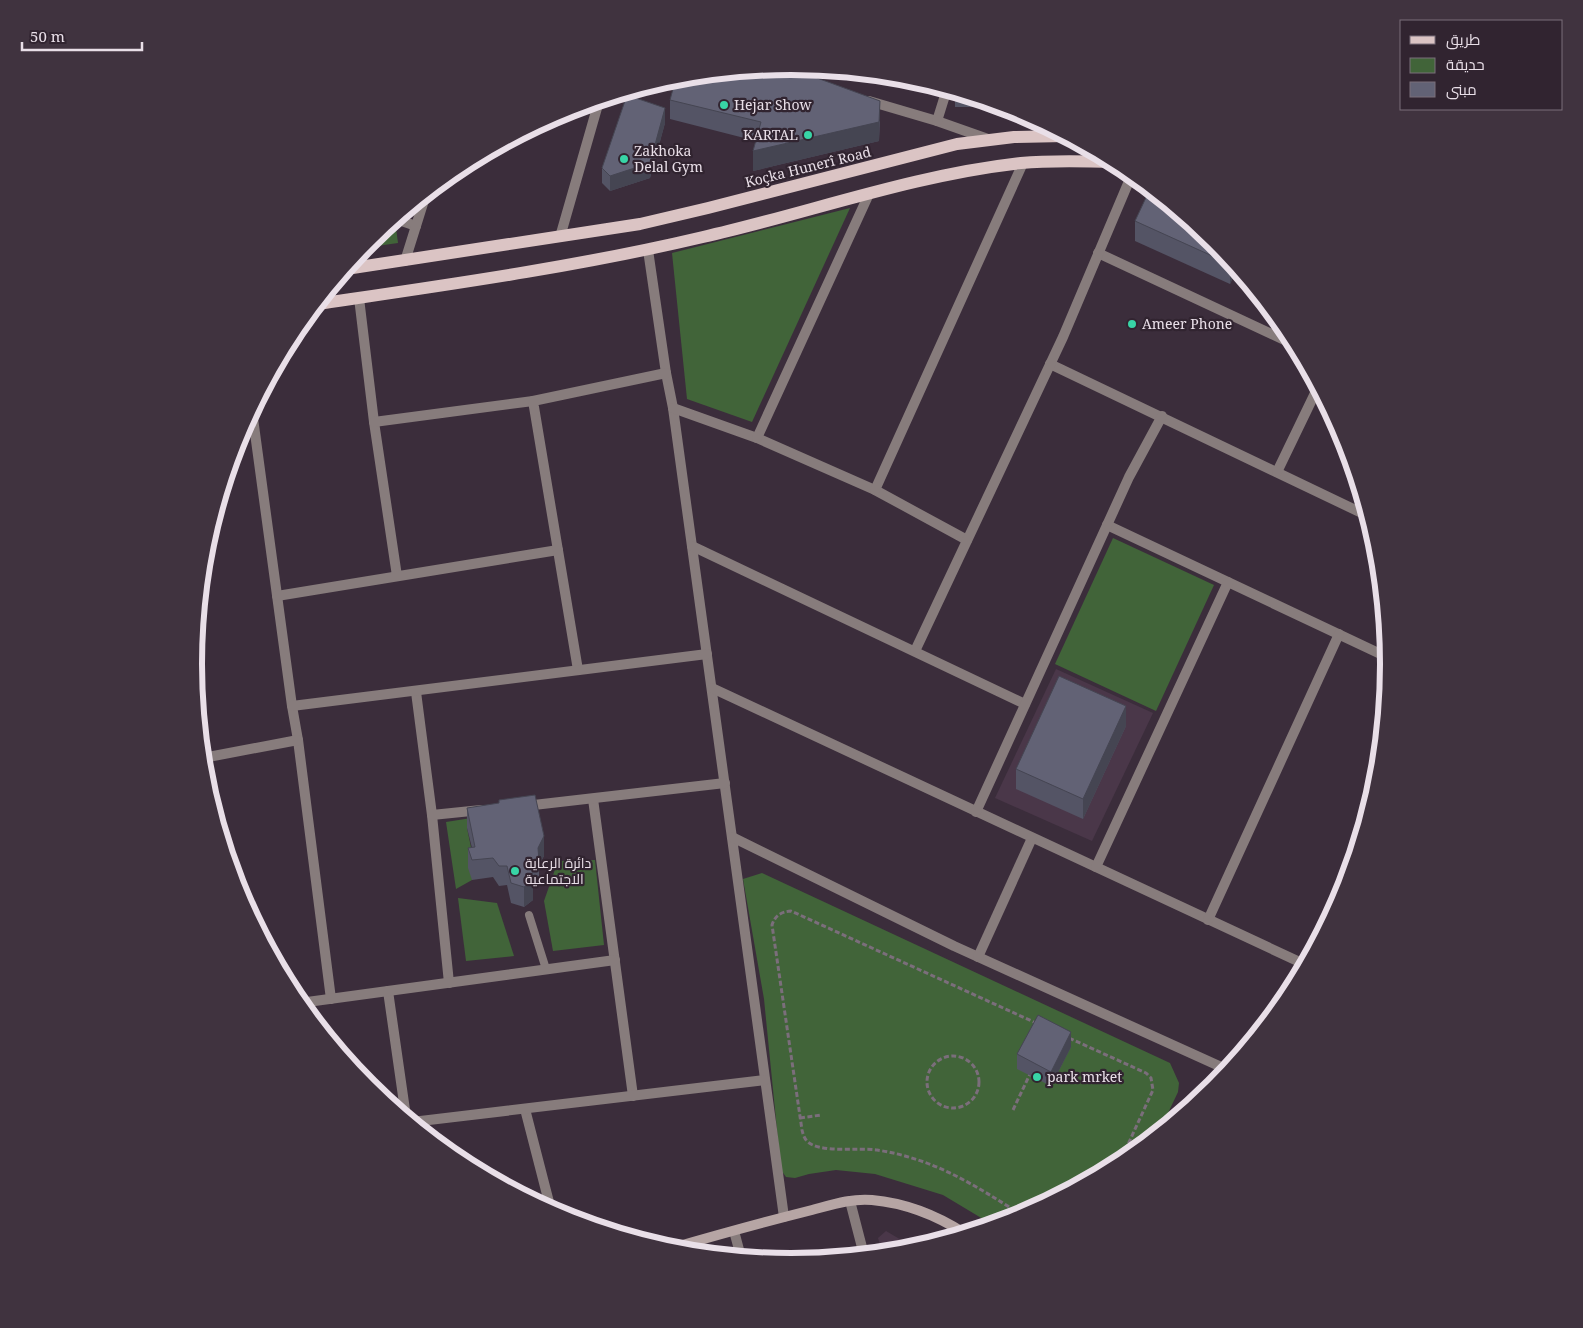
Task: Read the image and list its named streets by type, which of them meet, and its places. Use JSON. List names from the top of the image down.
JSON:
{
  "streets": {
    "main road": ["Koçka Hunerî Road"]
  },
  "places": [
    "Hejar Show",
    "KARTAL",
    "Zakhoka Delal Gym",
    "Ameer Phone",
    "دائرة الرعاية الاجتماعية",
    "park mrket"
  ],
  "legend": ["طريق", "حديقة", "مبنى"],
  "scale_bar": "50 m"
}
